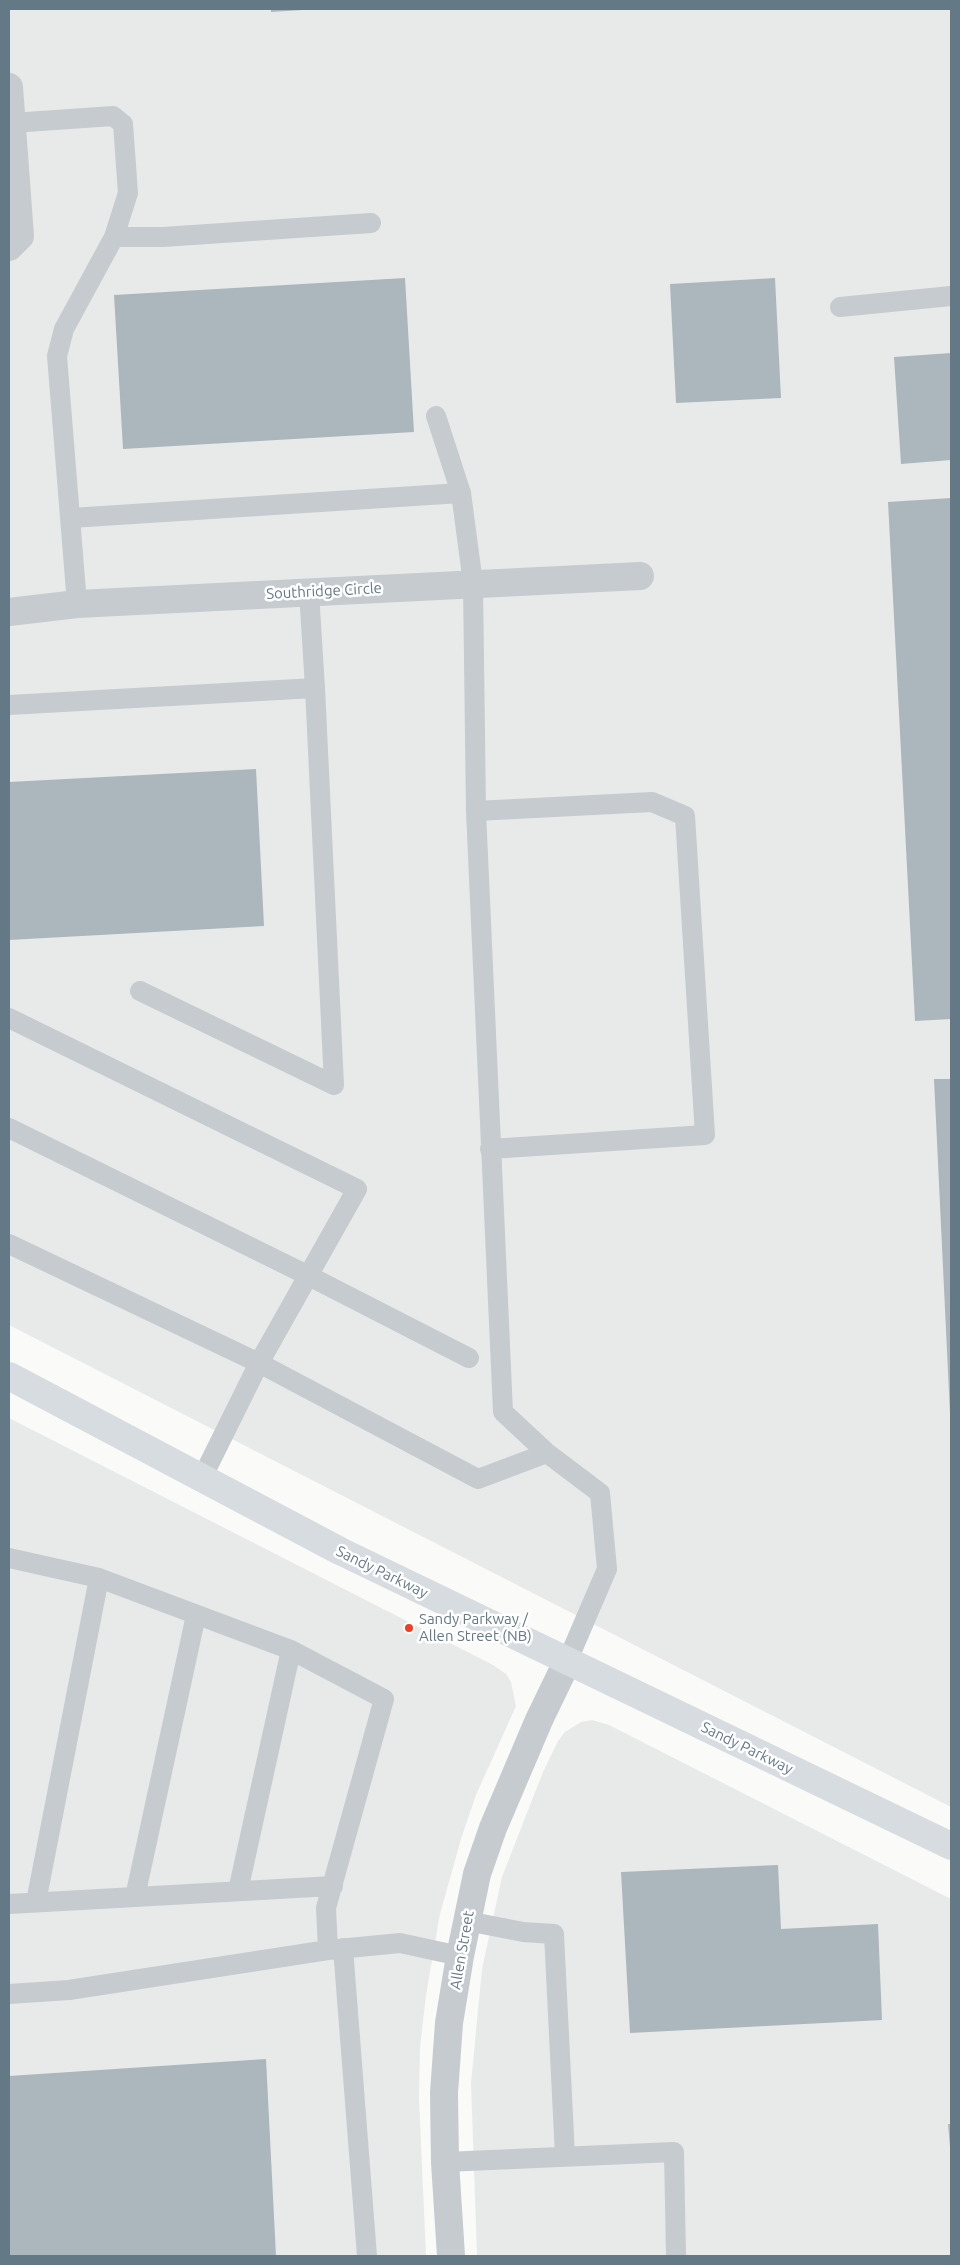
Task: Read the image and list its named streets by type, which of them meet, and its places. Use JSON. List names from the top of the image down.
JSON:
{
  "streets": {
    "main road": ["Sandy Parkway"],
    "street": ["Southridge Circle", "Allen Street"]
  },
  "crossings": [
    ["Sandy Parkway", "Allen Street"]
  ],
  "places": ["Sandy Parkway / Allen Street (NB)"]
}
